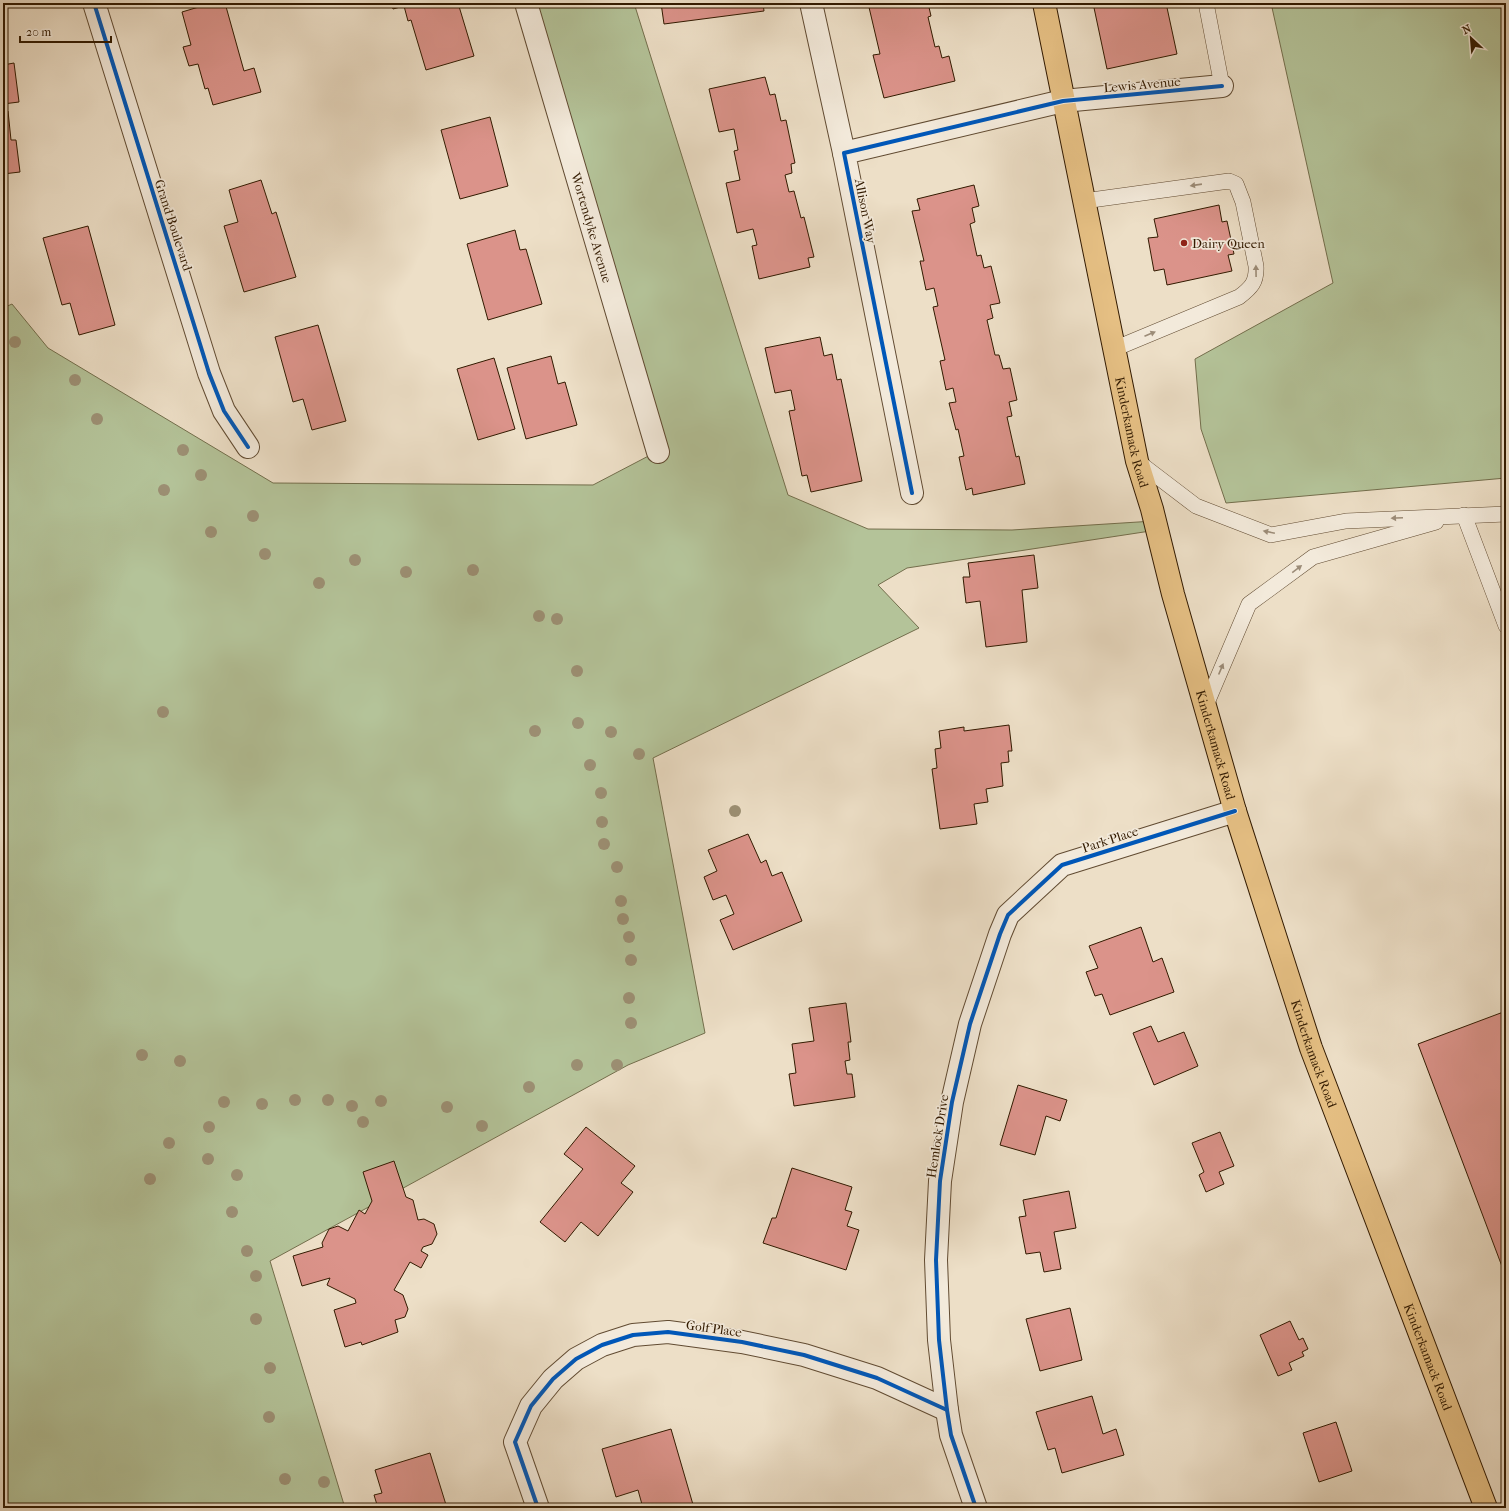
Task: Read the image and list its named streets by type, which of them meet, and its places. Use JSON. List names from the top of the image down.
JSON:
{
  "streets": {
    "main road": ["Kinderkamack Road"],
    "street": [
      "Lewis Avenue",
      "Allison Way",
      "Grand Boulevard",
      "Wortendyke Avenue",
      "Park Place",
      "Hemlock Drive",
      "Golf Place"
    ]
  },
  "crossings": [
    ["Lewis Avenue", "Kinderkamack Road"],
    ["Kinderkamack Road", "Park Place"],
    ["Park Place", "Hemlock Drive"],
    ["Hemlock Drive", "Golf Place"]
  ],
  "places": ["Dairy Queen"],
  "scale_bar": "20 m",
  "north": "top left"
}
